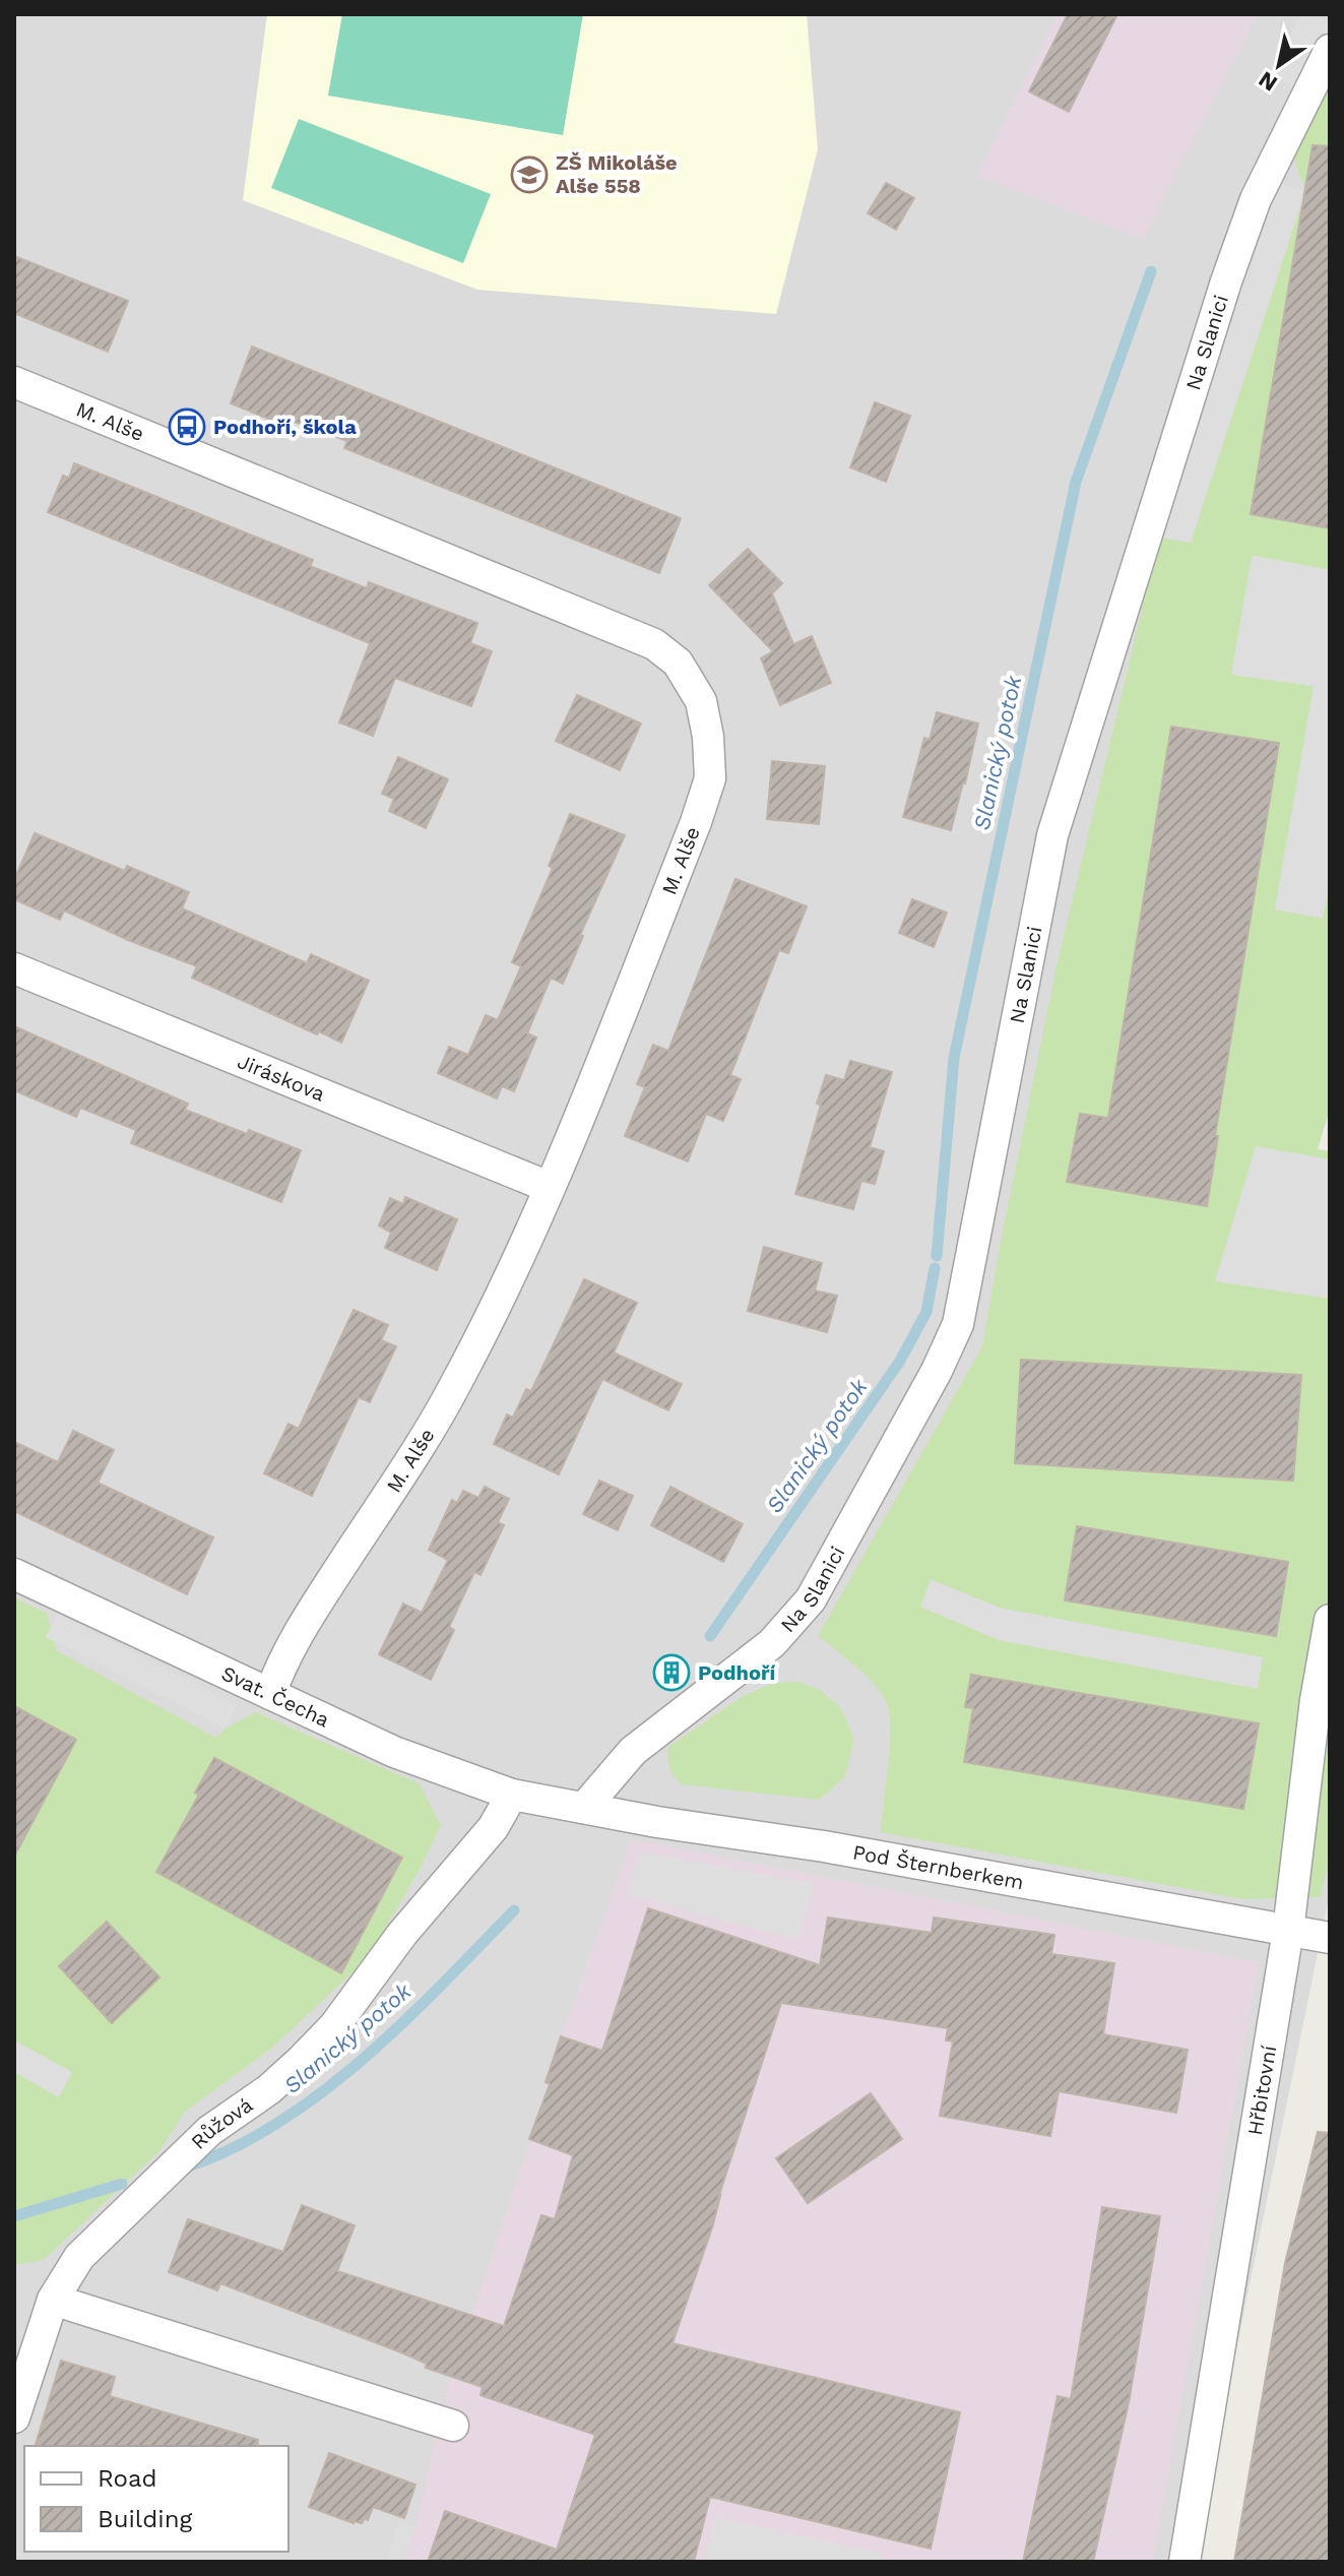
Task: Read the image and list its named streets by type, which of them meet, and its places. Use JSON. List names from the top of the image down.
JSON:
{
  "streets": {
    "street": [
      "Na Slanici",
      "M. Alše",
      "Jiráskova",
      "Svat. Čecha",
      "Pod Šternberkem",
      "Hřbitovní",
      "Růžová"
    ]
  },
  "crossings": [
    ["Na Slanici", "Pod Šternberkem"],
    ["M. Alše", "Jiráskova"],
    ["M. Alše", "Svat. Čecha"],
    ["Svat. Čecha", "Pod Šternberkem"],
    ["Svat. Čecha", "Růžová"],
    ["Pod Šternberkem", "Hřbitovní"]
  ],
  "water": ["Slanický potok"],
  "places": {
    "school or university": ["ZŠ Mikoláše Alše 558"],
    "bus stop": ["Podhoří, škola"],
    "building": ["Podhoří"]
  },
  "legend": ["Road", "Building"],
  "north": "bottom left"
}
